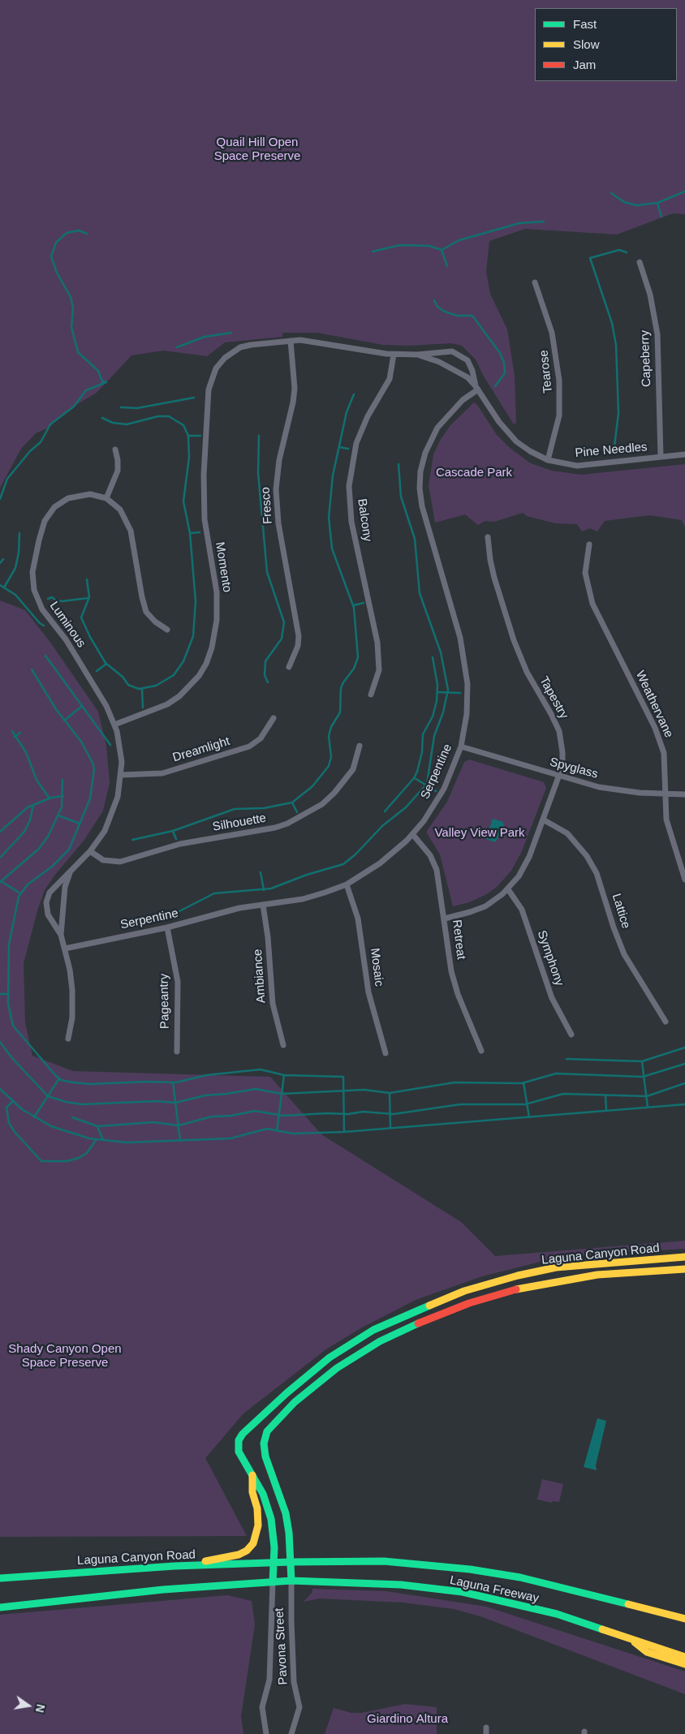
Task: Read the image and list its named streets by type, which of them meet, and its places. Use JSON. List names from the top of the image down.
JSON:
{
  "streets": {
    "main road": ["Laguna Canyon Road", "Laguna Freeway"],
    "street": [
      "Capeberry",
      "Tearose",
      "Pine Needles",
      "Fresco",
      "Balcony",
      "Momento",
      "Luminous",
      "Tapestry",
      "Weathervane",
      "Dreamlight",
      "Spyglass",
      "Serpentine",
      "Silhouette",
      "Lattice",
      "Retreat",
      "Symphony",
      "Mosaic",
      "Ambiance",
      "Pageantry",
      "Pavona Street"
    ]
  },
  "crossings": [
    ["Capeberry", "Pine Needles"],
    ["Tearose", "Pine Needles"],
    ["Pine Needles", "Fresco"],
    ["Pine Needles", "Balcony"],
    ["Pine Needles", "Momento"],
    ["Pine Needles", "Serpentine"],
    ["Momento", "Luminous"],
    ["Luminous", "Dreamlight"],
    ["Luminous", "Serpentine"],
    ["Luminous", "Silhouette"],
    ["Tapestry", "Spyglass"],
    ["Tapestry", "Lattice"],
    ["Tapestry", "Retreat"],
    ["Tapestry", "Symphony"],
    ["Weathervane", "Spyglass"],
    ["Spyglass", "Serpentine"],
    ["Serpentine", "Retreat"],
    ["Serpentine", "Mosaic"],
    ["Serpentine", "Ambiance"],
    ["Serpentine", "Pageantry"],
    ["Laguna Canyon Road", "Laguna Freeway"],
    ["Laguna Canyon Road", "Pavona Street"],
    ["Laguna Freeway", "Pavona Street"]
  ],
  "parks": [
    "Quail Hill Open Space Preserve",
    "Cascade Park",
    "Valley View Park",
    "Shady Canyon Open Space Preserve",
    "Giardino Altura"
  ],
  "legend": ["Fast", "Slow", "Jam"],
  "north": "right"
}
